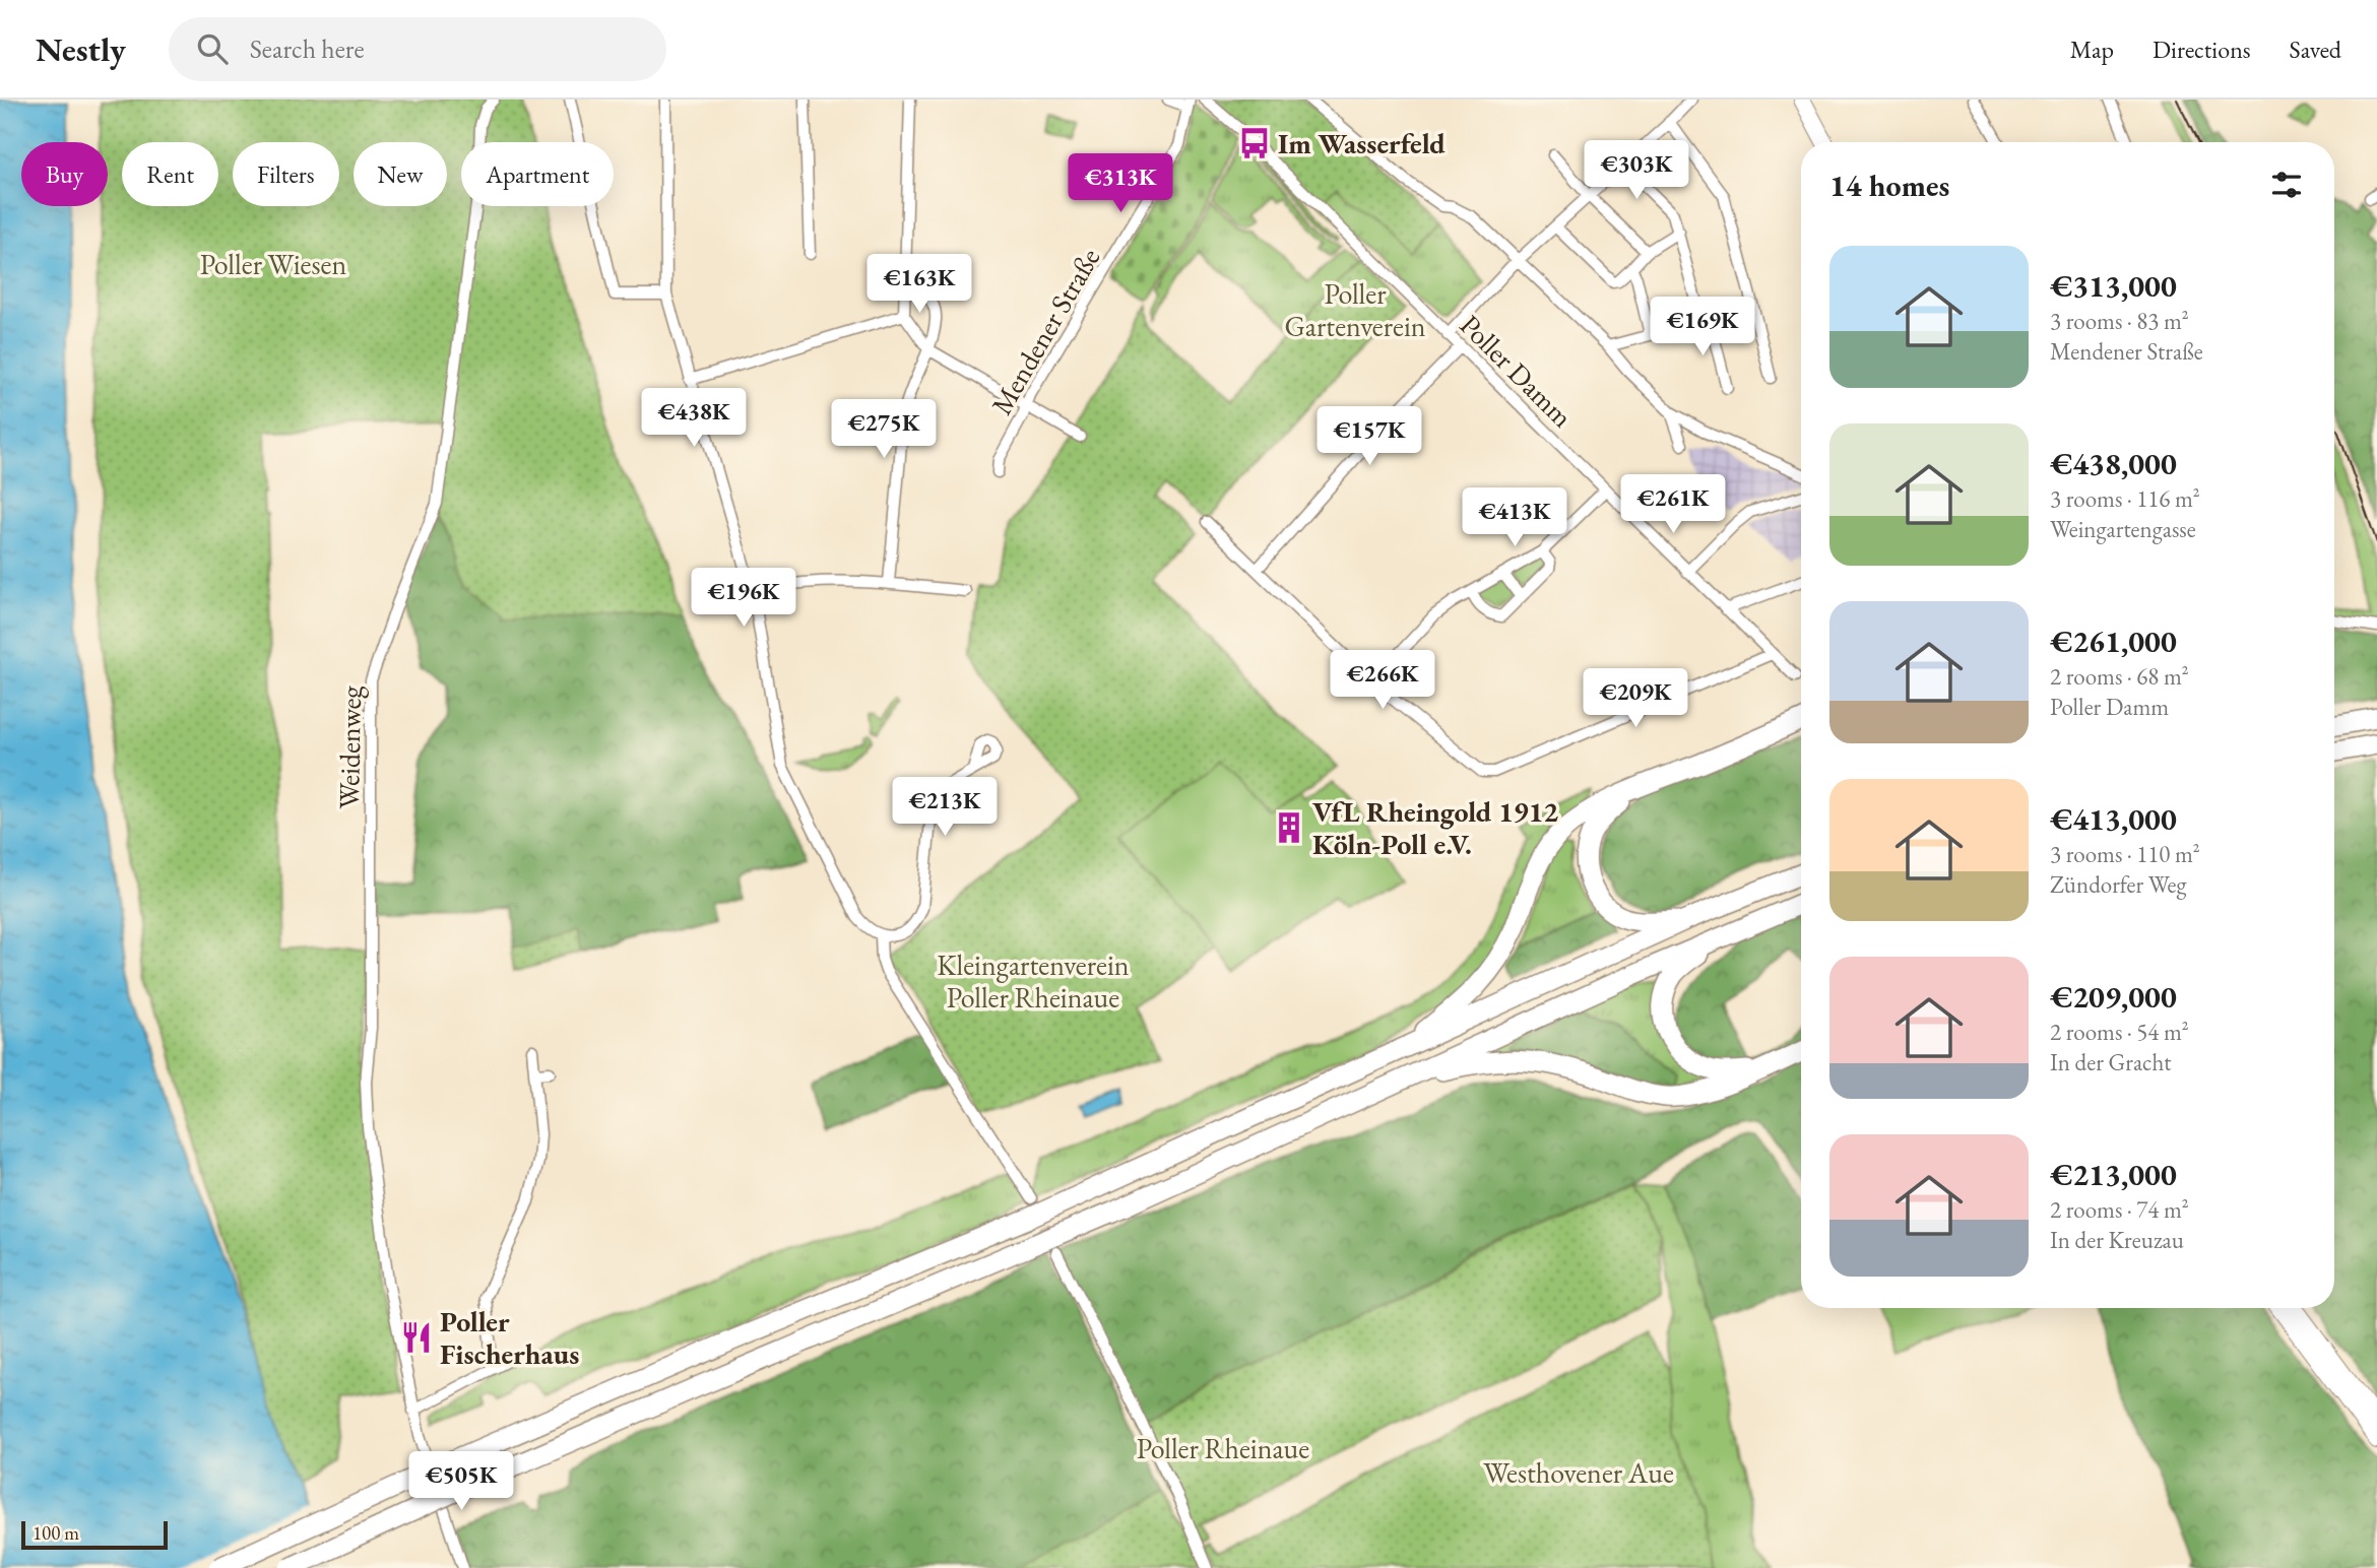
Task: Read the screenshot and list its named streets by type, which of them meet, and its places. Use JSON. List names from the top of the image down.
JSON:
{
  "streets": {
    "street": ["Mendener Straße", "Poller Damm", "Weidenweg"]
  },
  "parks": [
    "Poller Wiesen",
    "Poller Gartenverein",
    "Kleingartenverein Poller Rheinaue",
    "Poller Rheinaue",
    "Westhovener Aue"
  ],
  "places": {
    "bus stop": ["Im Wasserfeld"],
    "building": ["VfL Rheingold 1912 Köln-Poll e.V."],
    "restaurant": ["Poller Fischerhaus"]
  },
  "scale_bar": "100 m",
  "page": {
    "header": "Nestly",
    "search": "Search here",
    "nav": ["Map", "Directions", "Saved"],
    "price": [
      "€303K",
      "€313K",
      "€163K",
      "€169K",
      "€438K",
      "€275K",
      "€157K",
      "€261K",
      "€413K",
      "€196K",
      "€266K",
      "€209K",
      "€213K",
      "€505K"
    ],
    "chip": [
      "Buy",
      "Rent",
      "Filters",
      "New",
      "Apartment"
    ],
    "heading": "14 homes",
    "list": [
      {
        "name": "€313,000",
        "note": "3 rooms · 83 m² · Mendener Straße"
      },
      {
        "name": "€438,000",
        "note": "3 rooms · 116 m² · Weingartengasse"
      },
      {
        "name": "€261,000",
        "note": "2 rooms · 68 m² · Poller Damm"
      },
      {
        "name": "€413,000",
        "note": "3 rooms · 110 m² · Zündorfer Weg"
      },
      {
        "name": "€209,000",
        "note": "2 rooms · 54 m² · In der Gracht"
      },
      {
        "name": "€213,000",
        "note": "2 rooms · 74 m² · In der Kreuzau"
      }
    ],
    "scale": "100 m"
  }
}
